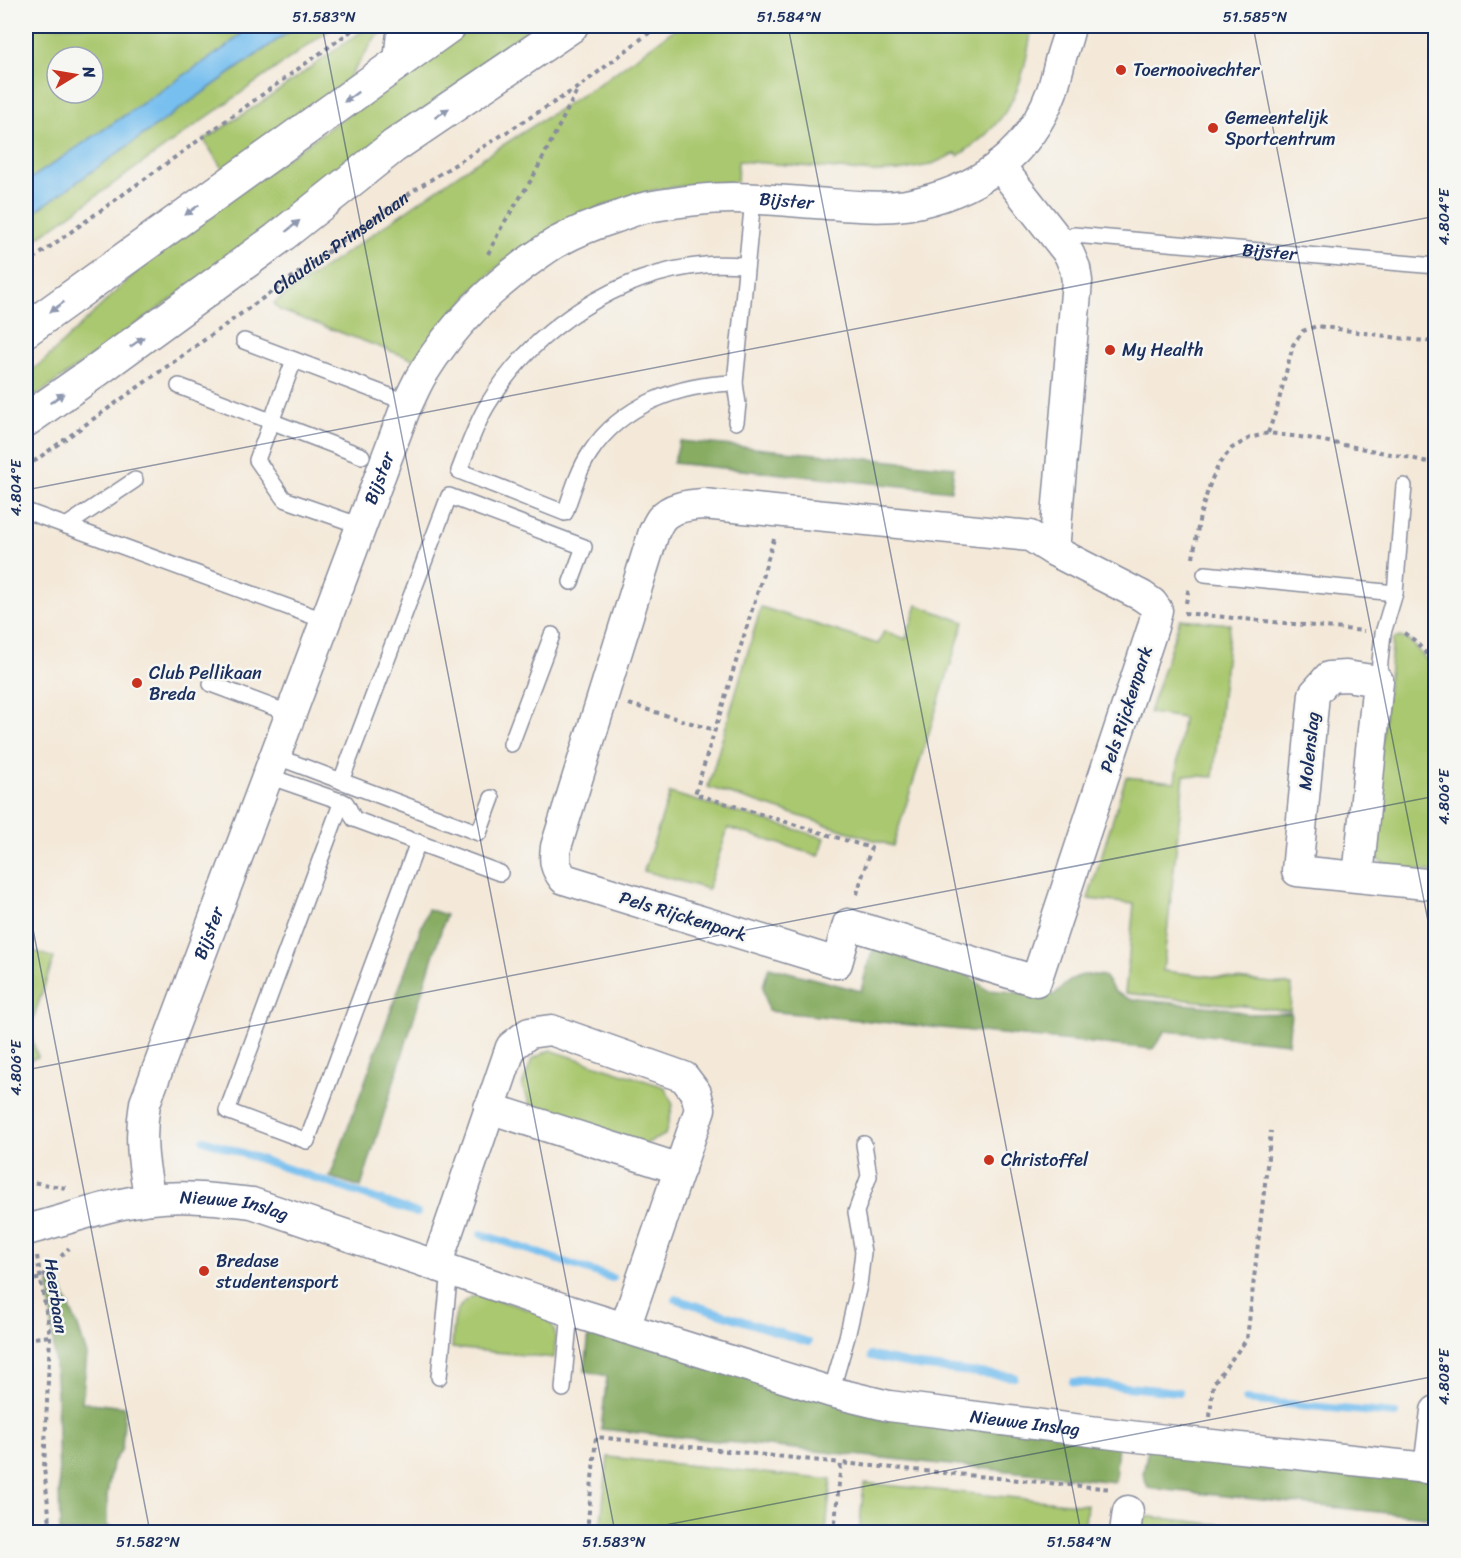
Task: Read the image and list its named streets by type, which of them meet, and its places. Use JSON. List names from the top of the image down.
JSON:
{
  "streets": {
    "street": [
      "Bijster",
      "Pels Rijckenpark",
      "Molenslag",
      "Nieuwe Inslag"
    ],
    "path": ["Claudius Prinsenlaan", "Heerbaan"]
  },
  "crossings": [
    ["Bijster", "Nieuwe Inslag"],
    ["Nieuwe Inslag", "Heerbaan"]
  ],
  "places": [
    "Toernooivechter",
    "Gemeentelijk Sportcentrum",
    "My Health",
    "Club Pellikaan Breda",
    "Christoffel",
    "Bredase studentensport"
  ],
  "north": "right",
  "coordinates": [
    "51.583°N",
    "51.584°N",
    "51.585°N",
    "4.804°E",
    "4.806°E",
    "4.808°E",
    "51.582°N"
  ]
}
